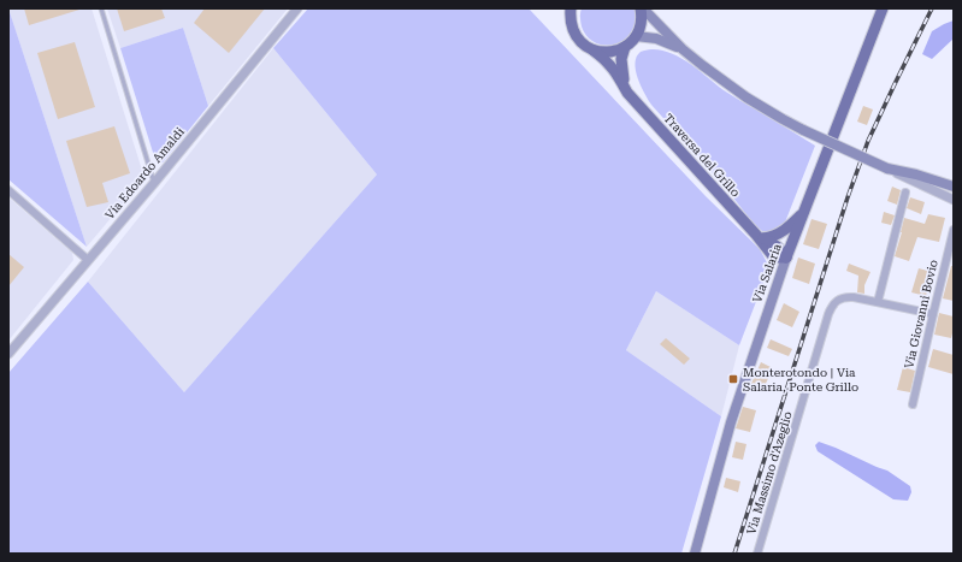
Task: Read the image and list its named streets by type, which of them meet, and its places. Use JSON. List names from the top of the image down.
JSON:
{
  "streets": {
    "main road": ["Traversa del Grillo", "Via Salaria"],
    "street": ["Via Edoardo Amaldi", "Via Giovanni Bovio", "Via Massimo d'Azeglio"]
  },
  "crossings": [
    ["Via Giovanni Bovio", "Via Massimo d'Azeglio"]
  ],
  "places": {
    "transit": ["Monterotondo | Via Salaria, Ponte Grillo"]
  }
}
